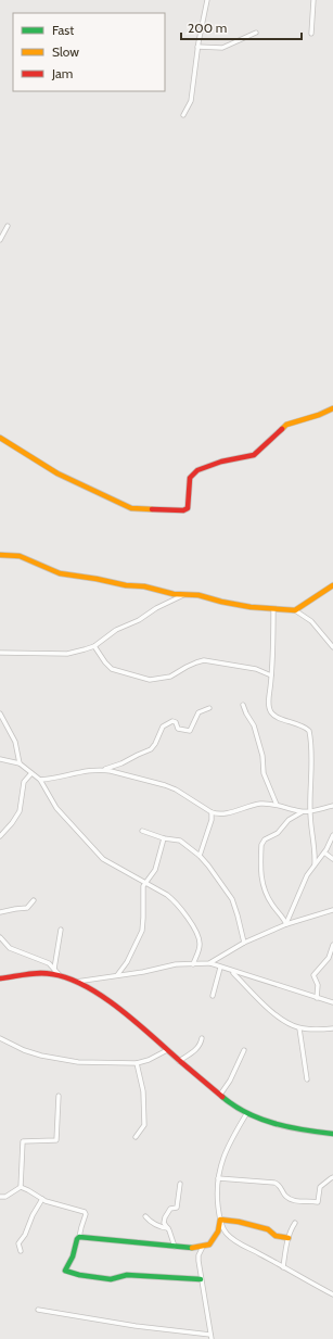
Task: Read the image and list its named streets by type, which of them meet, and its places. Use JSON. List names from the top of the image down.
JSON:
{
  "legend": ["Fast", "Slow", "Jam"],
  "scale_bar": "200 m"
}
